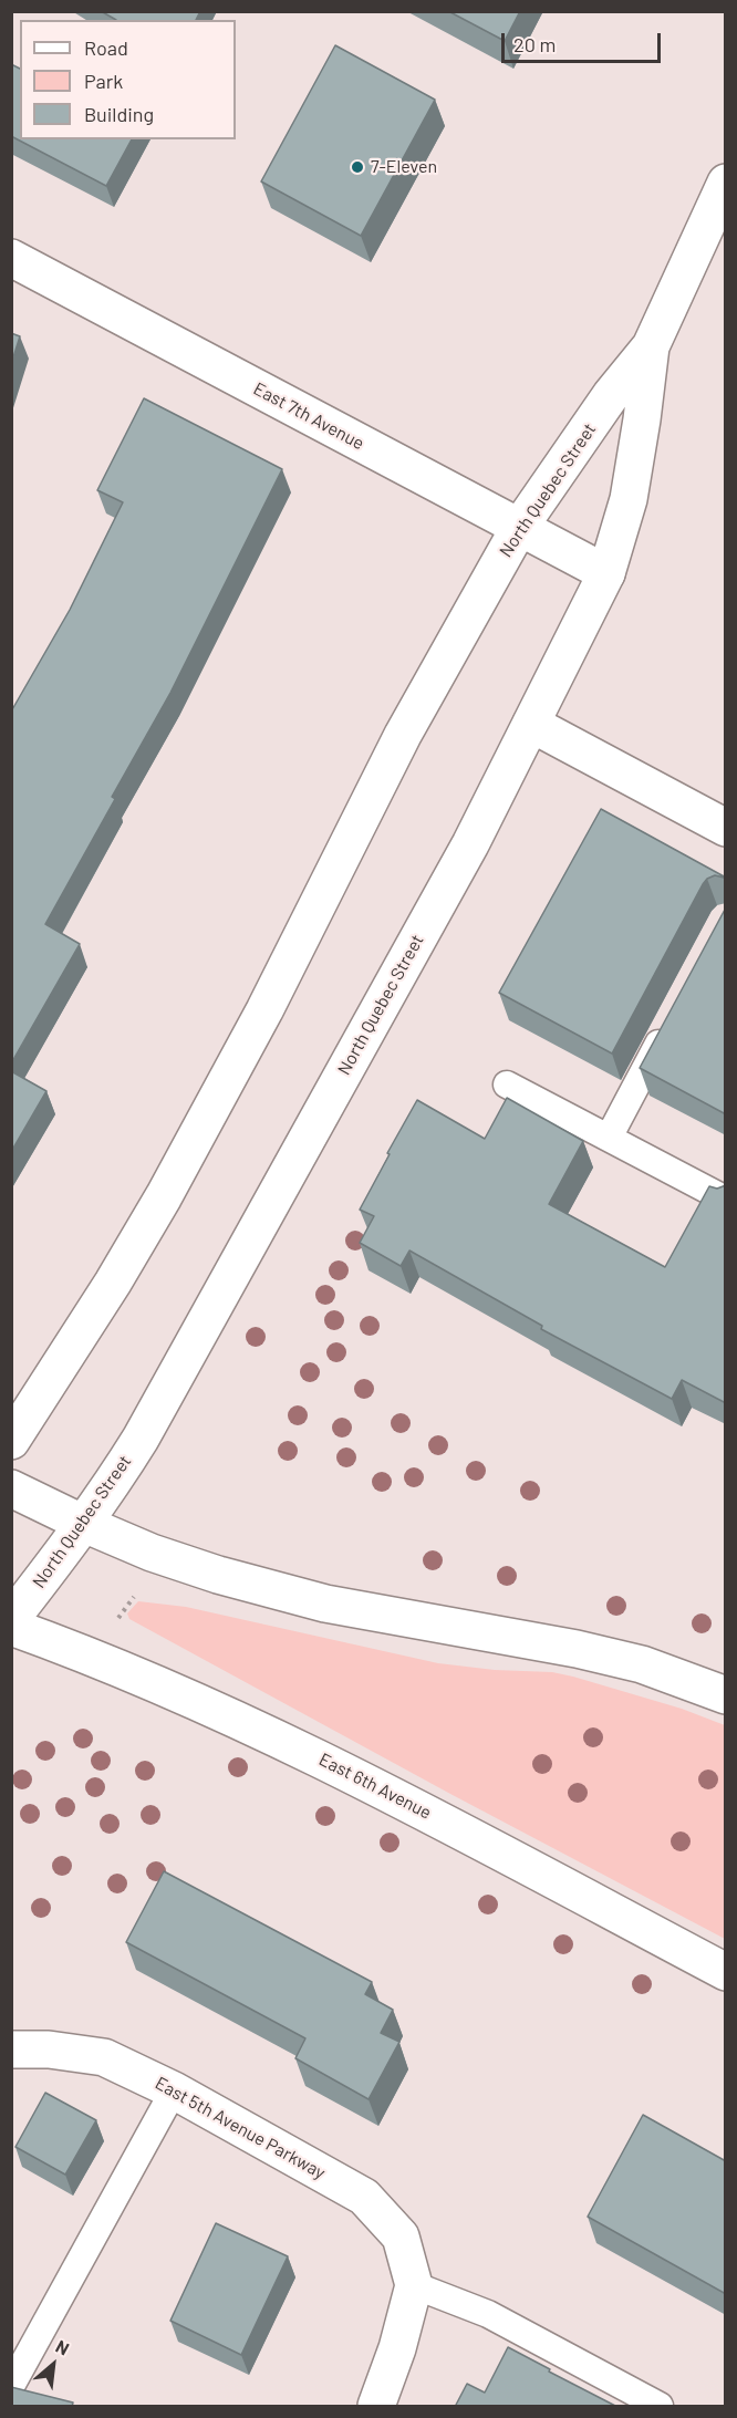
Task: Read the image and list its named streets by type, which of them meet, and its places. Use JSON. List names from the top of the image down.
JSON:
{
  "streets": {
    "street": [
      "East 7th Avenue",
      "North Quebec Street",
      "East 6th Avenue",
      "East 5th Avenue Parkway"
    ]
  },
  "crossings": [
    ["East 7th Avenue", "North Quebec Street"]
  ],
  "places": ["7-Eleven"],
  "legend": ["Road", "Park", "Building"],
  "scale_bar": "20 m",
  "north": "top right"
}
